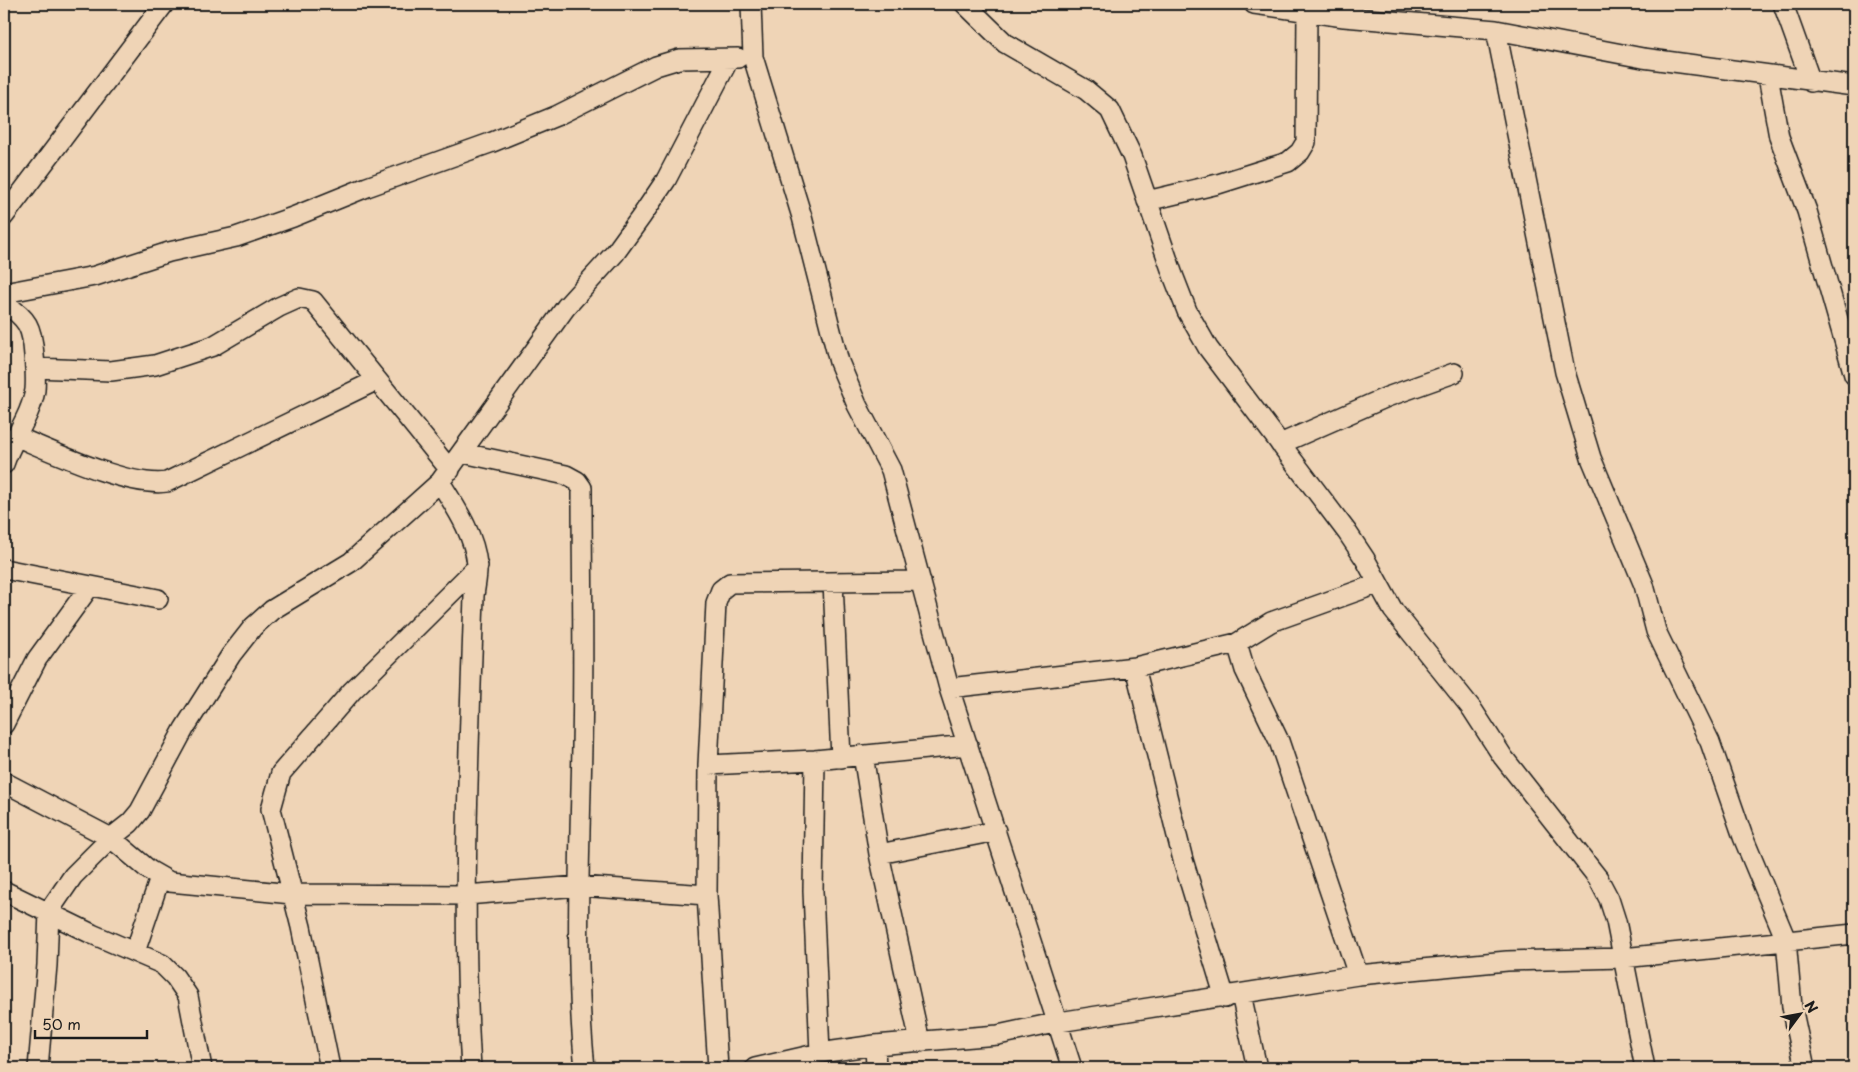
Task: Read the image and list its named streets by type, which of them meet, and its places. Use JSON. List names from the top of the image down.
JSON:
{
  "scale_bar": "50 m",
  "north": "top right"
}
